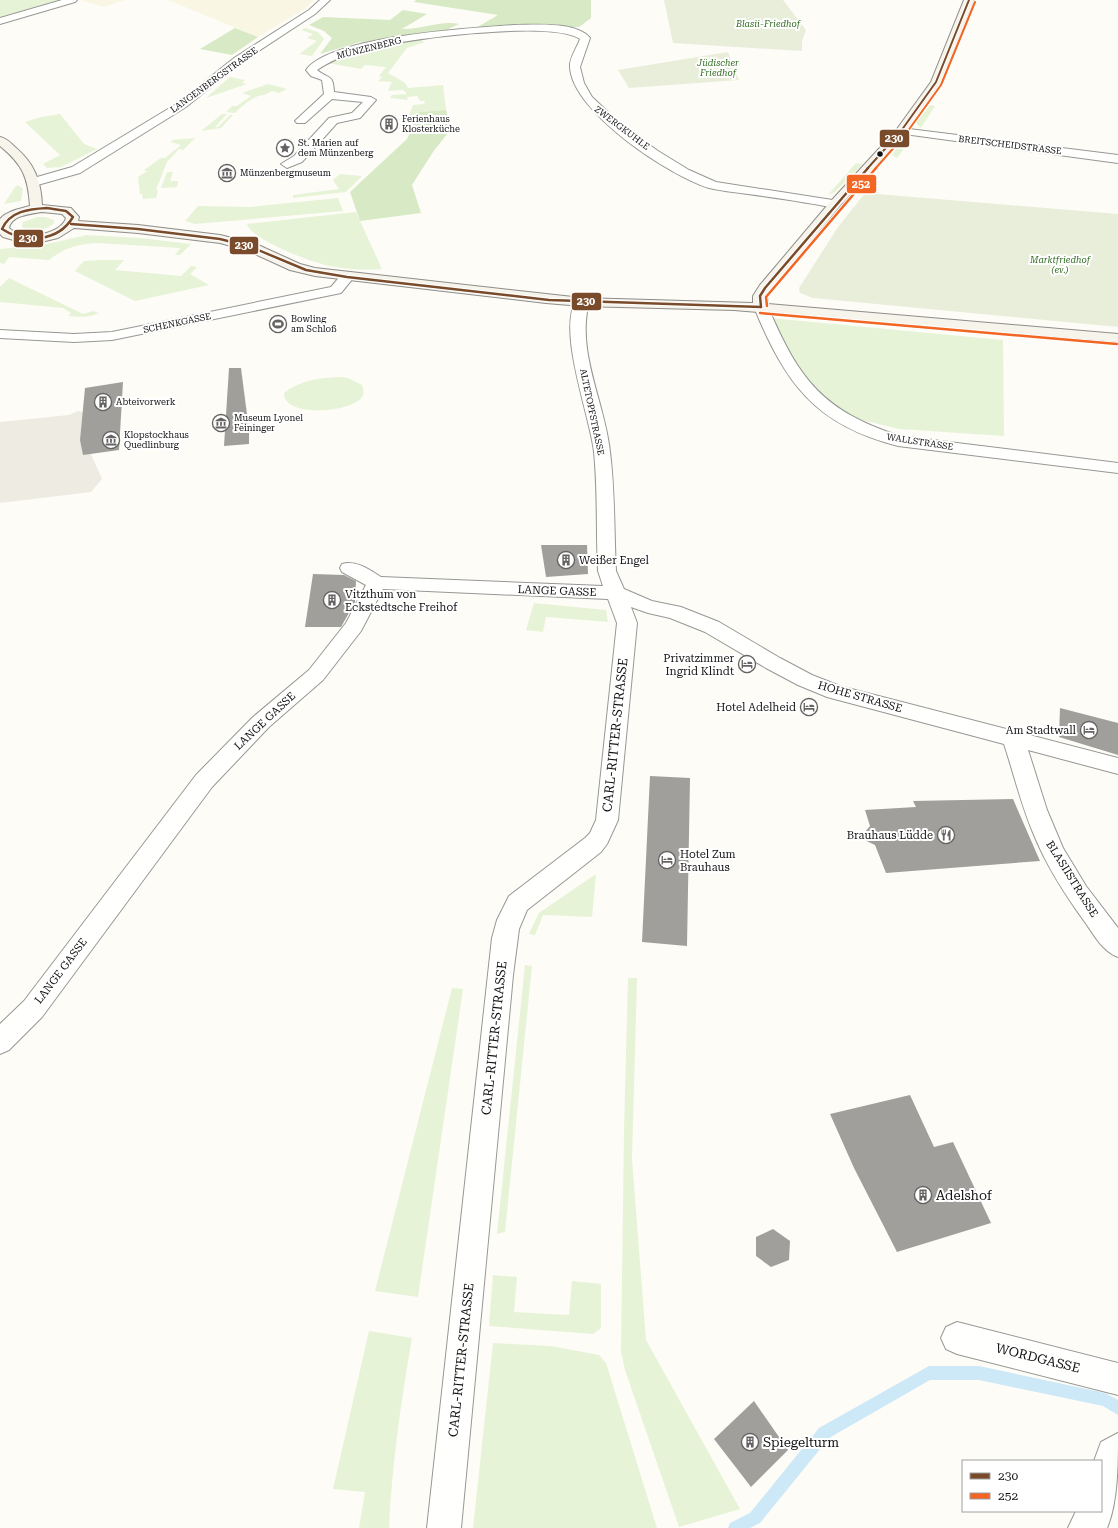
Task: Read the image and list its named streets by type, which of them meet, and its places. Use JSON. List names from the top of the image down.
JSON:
{
  "streets": {
    "street": [
      "MÜNZENBERG",
      "LANGENBERGSTRASSE",
      "ZWERGKUHLE",
      "BREITSCHEIDSTRASSE",
      "SCHENKGASSE",
      "ALTETOPFSTRASSE",
      "WALLSTRASSE",
      "LANGE GASSE",
      "HOHE STRASSE",
      "CARL-RITTER-STRASSE",
      "BLASIISTRASSE",
      "WORDGASSE"
    ]
  },
  "crossings": [
    ["MÜNZENBERG", "ZWERGKUHLE"],
    ["ALTETOPFSTRASSE", "LANGE GASSE"],
    ["ALTETOPFSTRASSE", "HOHE STRASSE"],
    ["ALTETOPFSTRASSE", "CARL-RITTER-STRASSE"],
    ["LANGE GASSE", "HOHE STRASSE"],
    ["LANGE GASSE", "CARL-RITTER-STRASSE"],
    ["HOHE STRASSE", "CARL-RITTER-STRASSE"],
    ["HOHE STRASSE", "BLASIISTRASSE"]
  ],
  "parks": ["Blasii-Friedhof", "Jüdischer Friedhof", "Marktfriedhof (ev.)"],
  "places": {
    "building": [
      "Ferienhaus Klosterküche",
      "Abteivorwerk",
      "Weißer Engel",
      "Vitzthum von Eckstedtsche Freihof",
      "Adelshof",
      "Spiegelturm"
    ],
    "place": ["St. Marien auf dem Münzenberg"],
    "museum": ["Münzenbergmuseum", "Museum Lyonel Feininger", "Klopstockhaus Quedlinburg"],
    "sports": ["Bowling am Schloß"],
    "hotel": [
      "Privatzimmer Ingrid Klindt",
      "Hotel Adelheid",
      "Am Stadtwall",
      "Hotel Zum Brauhaus"
    ],
    "restaurant": ["Brauhaus Lüdde"]
  },
  "lines": ["transit line 230", "transit line 252"],
  "legend": ["230", "252"]
}
